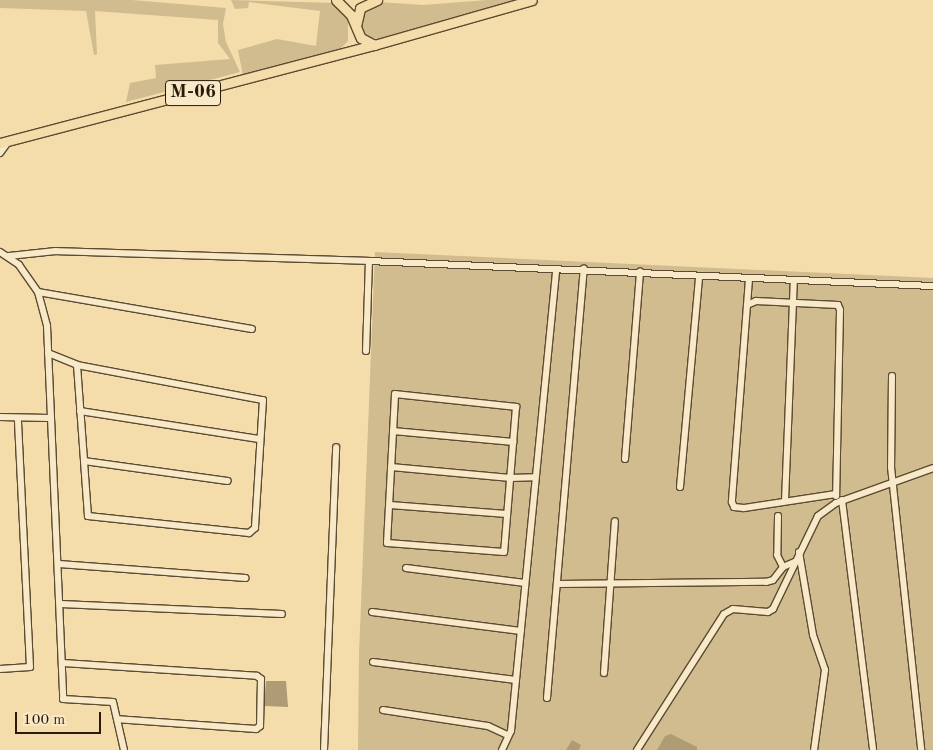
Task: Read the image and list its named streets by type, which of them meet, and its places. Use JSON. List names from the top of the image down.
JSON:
{
  "streets": {
    "highway": ["М-06"]
  },
  "scale_bar": "100 m"
}
